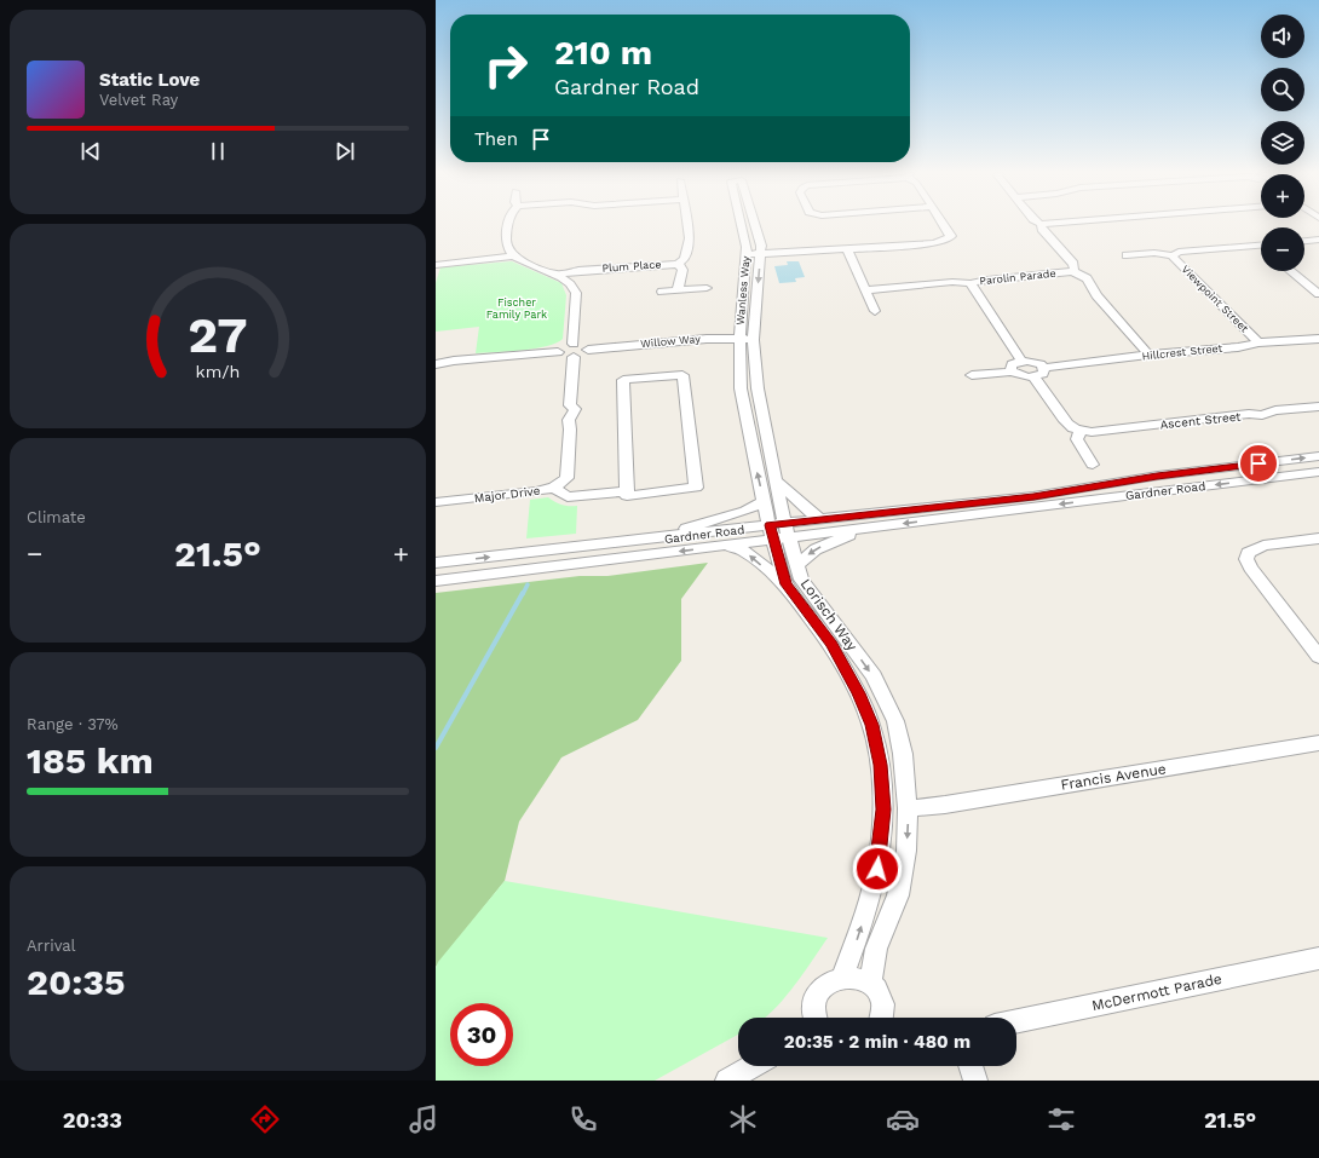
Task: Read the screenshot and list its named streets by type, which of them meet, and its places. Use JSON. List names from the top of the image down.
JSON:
{
  "streets": {
    "street": [
      "Plum Place",
      "Parolin Parade",
      "Wanless Way",
      "Viewpoint Street",
      "Willow Way",
      "Hillcrest Street",
      "Ascent Street",
      "Gardner Road",
      "Major Drive",
      "Lorisch Way",
      "Francis Avenue",
      "McDermott Parade"
    ]
  },
  "crossings": [
    ["Wanless Way", "Willow Way"],
    ["Wanless Way", "Gardner Road"],
    ["Wanless Way", "Lorisch Way"],
    ["Viewpoint Street", "Hillcrest Street"],
    ["Gardner Road", "Lorisch Way"],
    ["Lorisch Way", "Francis Avenue"]
  ],
  "parks": ["Fischer Family Park"],
  "page": {
    "map_buttons": ["+", "−"],
    "turn": ["210 m", "Gardner Road"],
    "song": ["Static Love", "Velvet Ray"],
    "then": "Then",
    "tile": [
      "Climate",
      ["Range · 37%", "185 km"],
      ["Arrival", "20:35"]
    ],
    "heat": ["−", "21.5°", "+"],
    "limit": "30",
    "trip": "20:35 · 2 min · 480 m",
    "tabs": ["20:33", "21.5°"],
    "gauge": ["27", "km/h"]
  }
}
